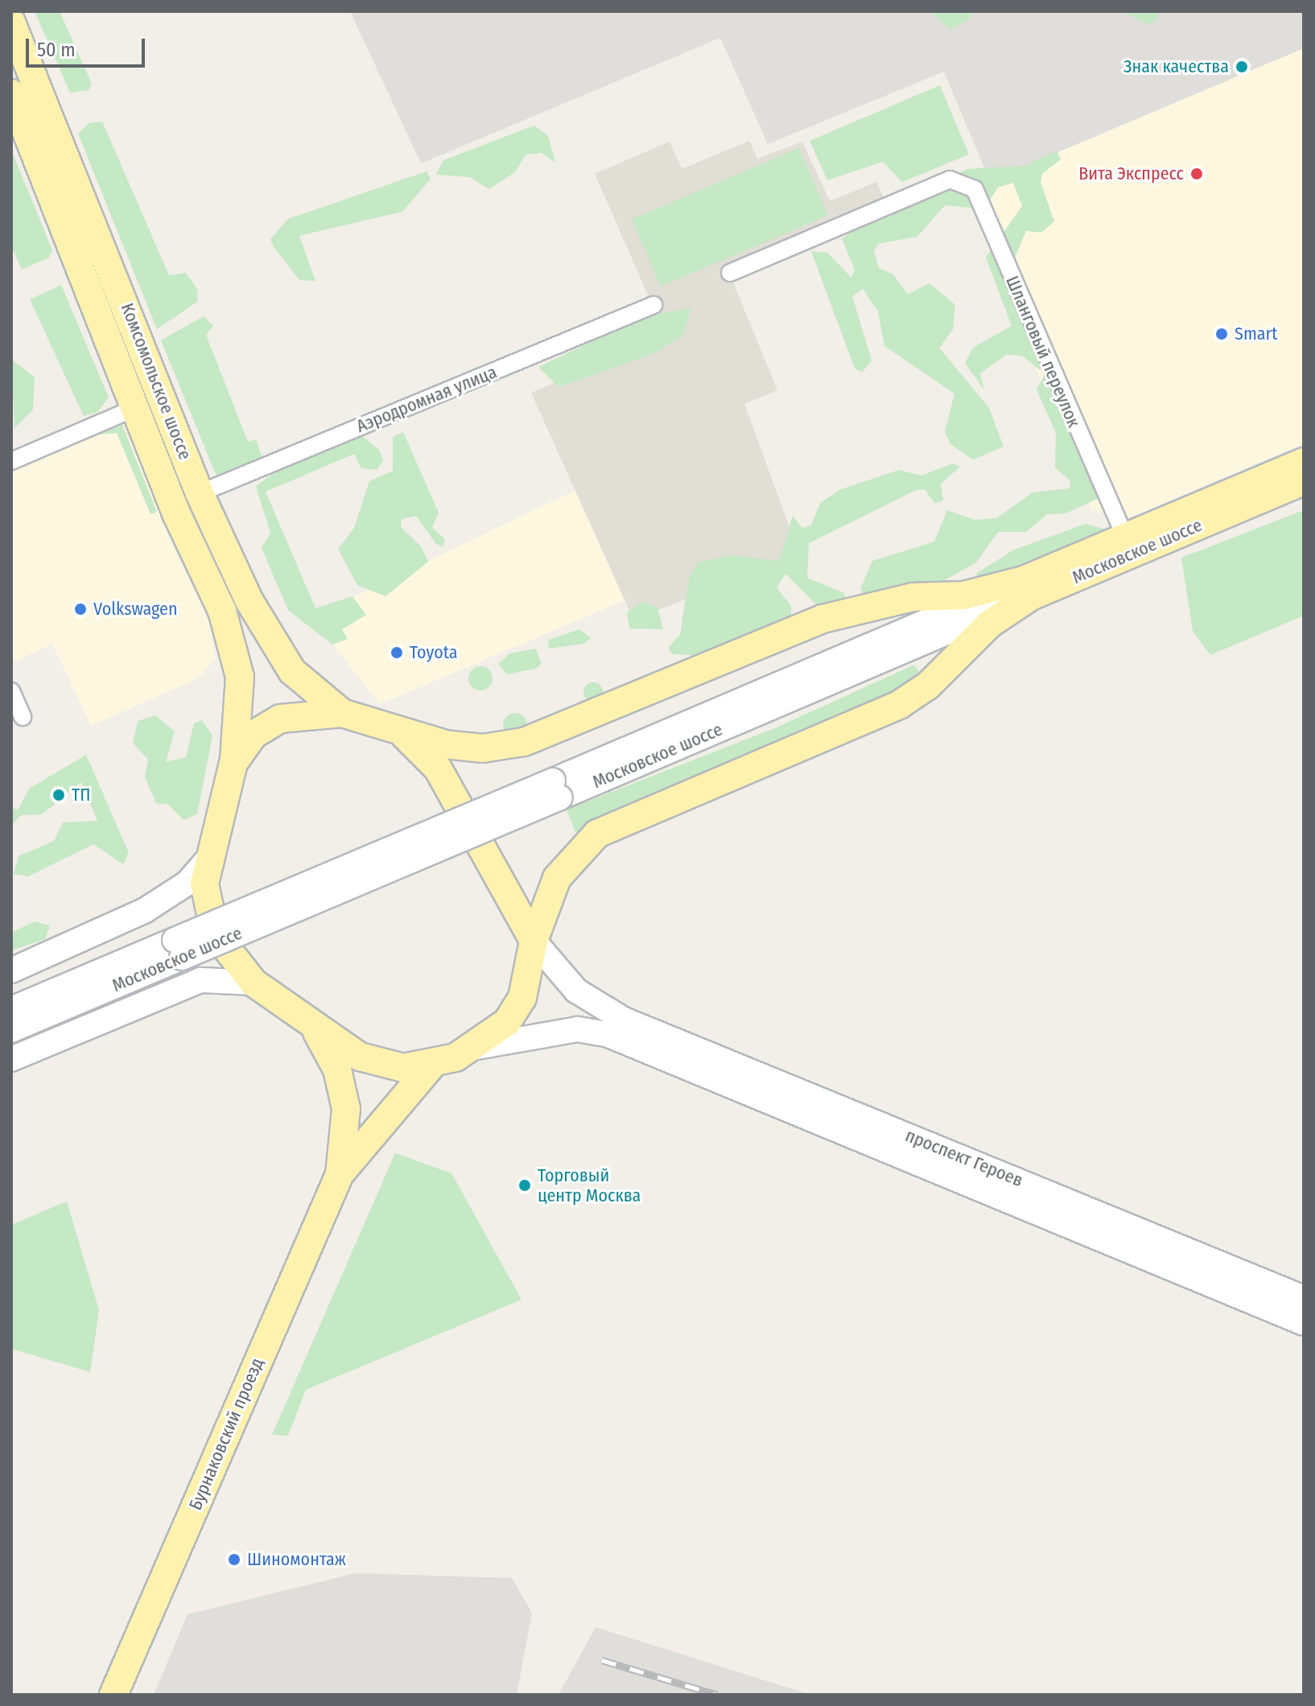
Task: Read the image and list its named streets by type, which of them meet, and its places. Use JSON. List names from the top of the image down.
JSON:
{
  "streets": {
    "main road": [
      "Комсомольское шоссе",
      "Московское шоссе",
      "проспект Героев",
      "Бурнаковский проезд"
    ],
    "street": ["Шланговый переулок", "Аэродромная улица"]
  },
  "crossings": [
    ["Шланговый переулок", "Московское шоссе"],
    ["Комсомольское шоссе", "Аэродромная улица"]
  ],
  "places": [
    "Знак качества",
    "Вита Экспресс",
    "Smart",
    "Volkswagen",
    "Toyota",
    "ТП",
    "Торговый центр Москва",
    "Шиномонтаж"
  ],
  "scale_bar": "50 m"
}
